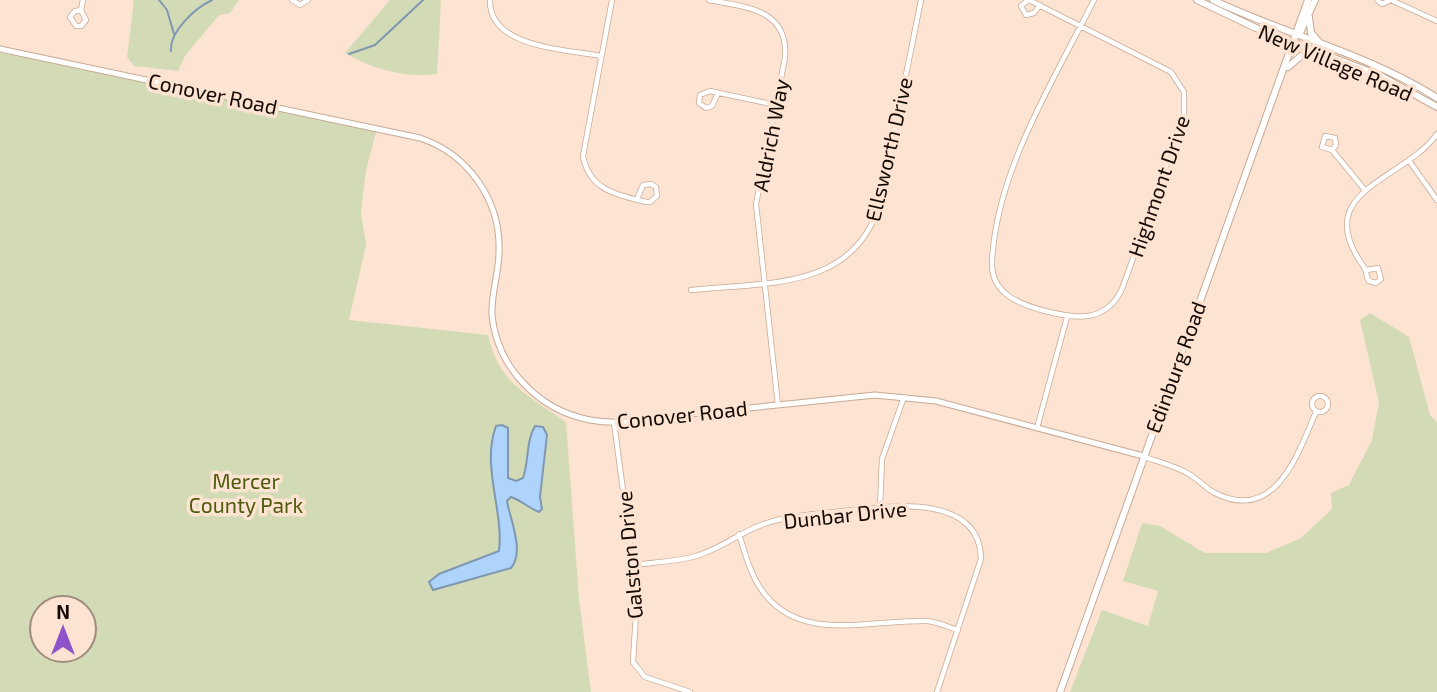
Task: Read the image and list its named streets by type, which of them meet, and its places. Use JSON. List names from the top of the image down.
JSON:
{
  "streets": {
    "main road": ["New Village Road", "Edinburg Road"],
    "street": [
      "Conover Road",
      "Aldrich Way",
      "Ellsworth Drive",
      "Highmont Drive",
      "Dunbar Drive",
      "Galston Drive"
    ]
  },
  "crossings": [
    ["New Village Road", "Edinburg Road"],
    ["Conover Road", "Aldrich Way"],
    ["Conover Road", "Edinburg Road"],
    ["Conover Road", "Galston Drive"],
    ["Aldrich Way", "Ellsworth Drive"],
    ["Dunbar Drive", "Galston Drive"]
  ],
  "parks": ["Mercer County Park"],
  "north": "top"
}
